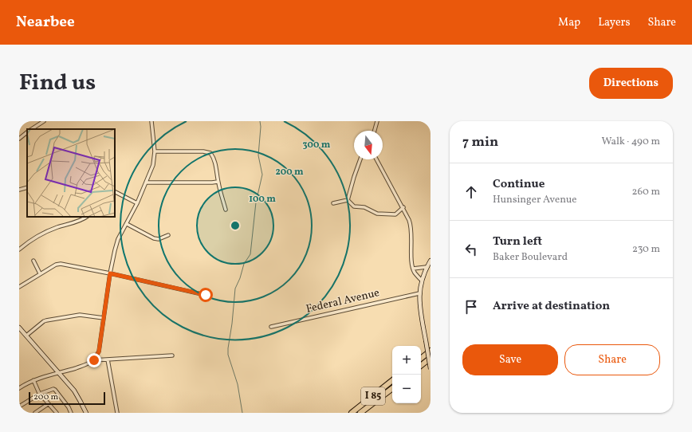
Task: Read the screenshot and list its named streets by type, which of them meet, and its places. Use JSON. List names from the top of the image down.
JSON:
{
  "streets": {
    "highway": ["I 85"],
    "street": ["Federal Avenue"]
  },
  "scale_bar": "200 m",
  "north": "bottom",
  "page": {
    "header": "Nearbee",
    "nav": ["Map", "Layers", "Share"],
    "title": "Find us",
    "buttons": [
      "Directions",
      ["Save", "Share"]
    ],
    "heading": ["7 min", "Walk · 490 m"],
    "list": [
      ["Continue", "Hunsinger Avenue", "260 m"],
      ["Turn left", "Baker Boulevard", "230 m"],
      "Arrive at destination"
    ],
    "map_buttons": ["+", "−"],
    "scale": "200 m"
  },
  "rings": ["300 m", "200 m", "100 m"]
}
